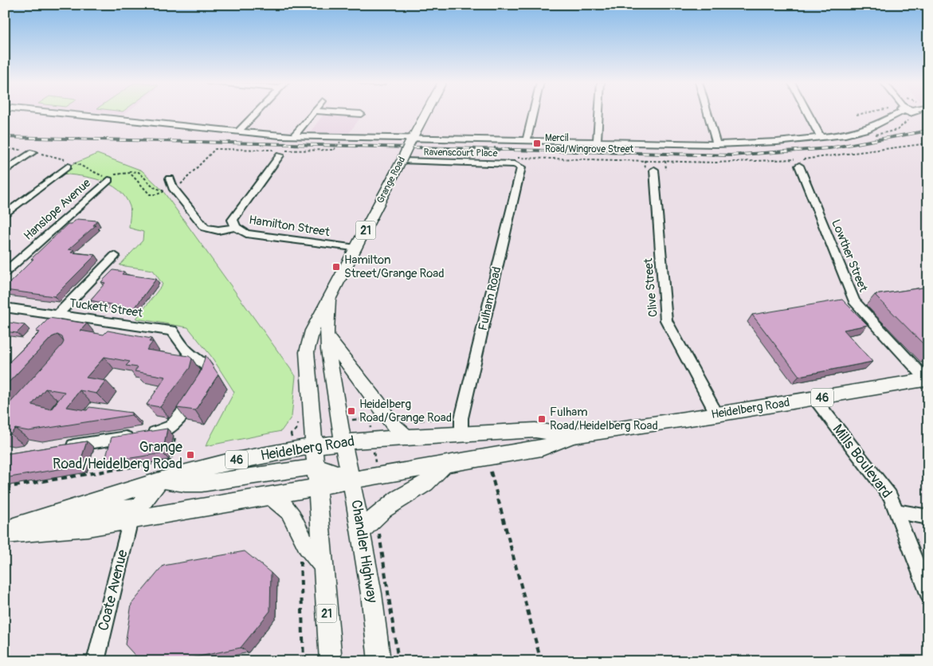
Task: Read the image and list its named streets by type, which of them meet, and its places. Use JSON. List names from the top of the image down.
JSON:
{
  "streets": {
    "main road": [
      "Grange Road",
      "21",
      "46",
      "Heidelberg Road",
      "Chandler Highway"
    ],
    "street": [
      "Ravenscourt Place",
      "Hanslope Avenue",
      "Hamilton Street",
      "Lowther Street",
      "Clive Street",
      "Fulham Road",
      "Tuckett Street",
      "Mills Boulevard",
      "Coate Avenue"
    ]
  },
  "crossings": [
    ["Ravenscourt Place", "Grange Road"],
    ["Ravenscourt Place", "Fulham Road"],
    ["Grange Road", "Hamilton Street"],
    ["Grange Road", "21"],
    ["Grange Road", "Heidelberg Road"],
    ["Grange Road", "Chandler Highway"],
    ["21", "Heidelberg Road"],
    ["Lowther Street", "Heidelberg Road"],
    ["Clive Street", "Heidelberg Road"],
    ["Fulham Road", "Heidelberg Road"],
    ["Heidelberg Road", "Mills Boulevard"],
    ["Heidelberg Road", "Chandler Highway"],
    ["Heidelberg Road", "Coate Avenue"]
  ],
  "places": {
    "transit": [
      "Mercil Road/Wingrove Street",
      "Hamilton Street/Grange Road",
      "Heidelberg Road/Grange Road",
      "Fulham Road/Heidelberg Road",
      "Grange Road/Heidelberg Road"
    ]
  }
}
